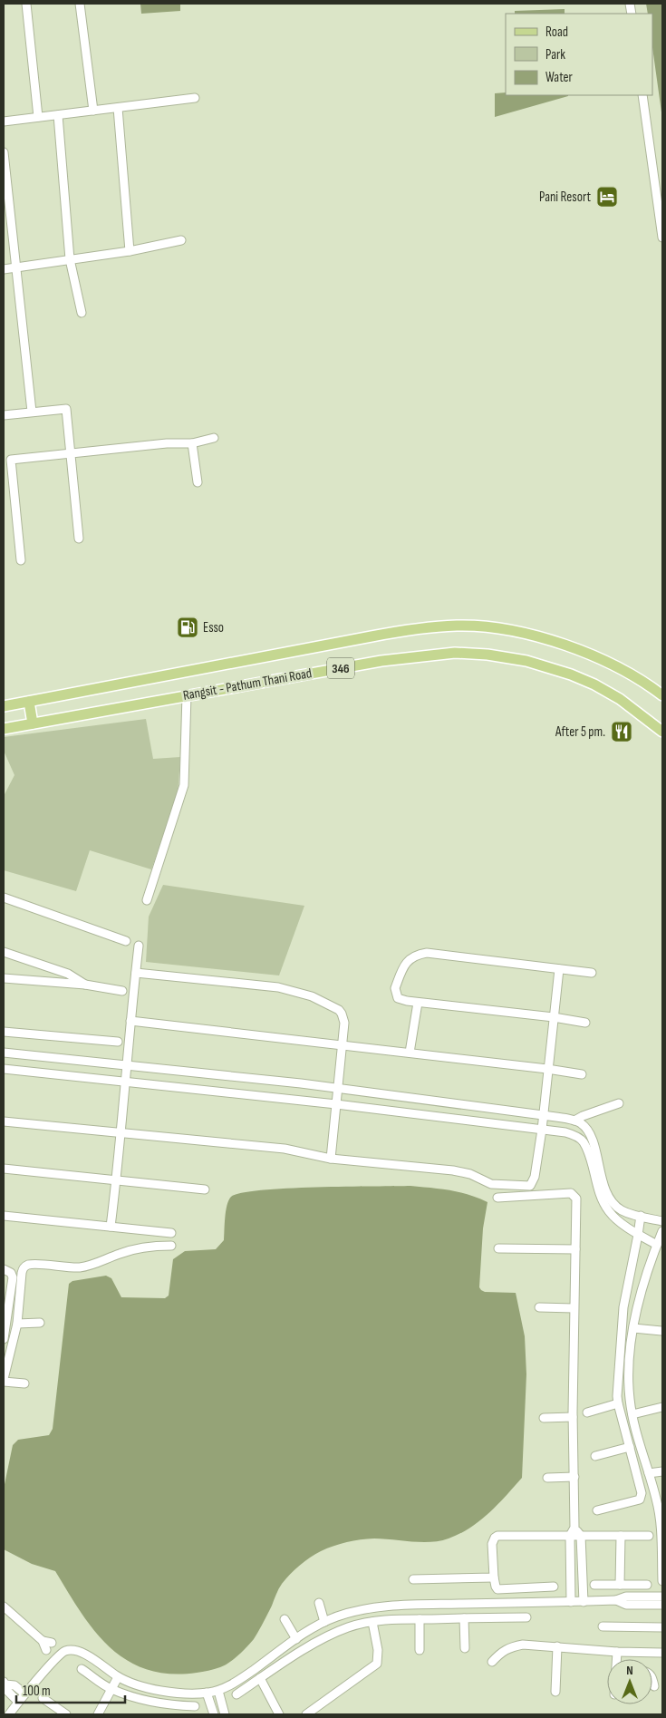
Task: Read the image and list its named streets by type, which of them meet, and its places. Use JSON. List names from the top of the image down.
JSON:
{
  "streets": {
    "main road": ["346", "Rangsit - Pathum Thani Road"]
  },
  "places": {
    "hotel": ["Pani Resort"],
    "fuel station": ["Esso"],
    "restaurant": ["After 5 pm."]
  },
  "legend": ["Road", "Park", "Water"],
  "scale_bar": "100 m",
  "north": "top"
}
